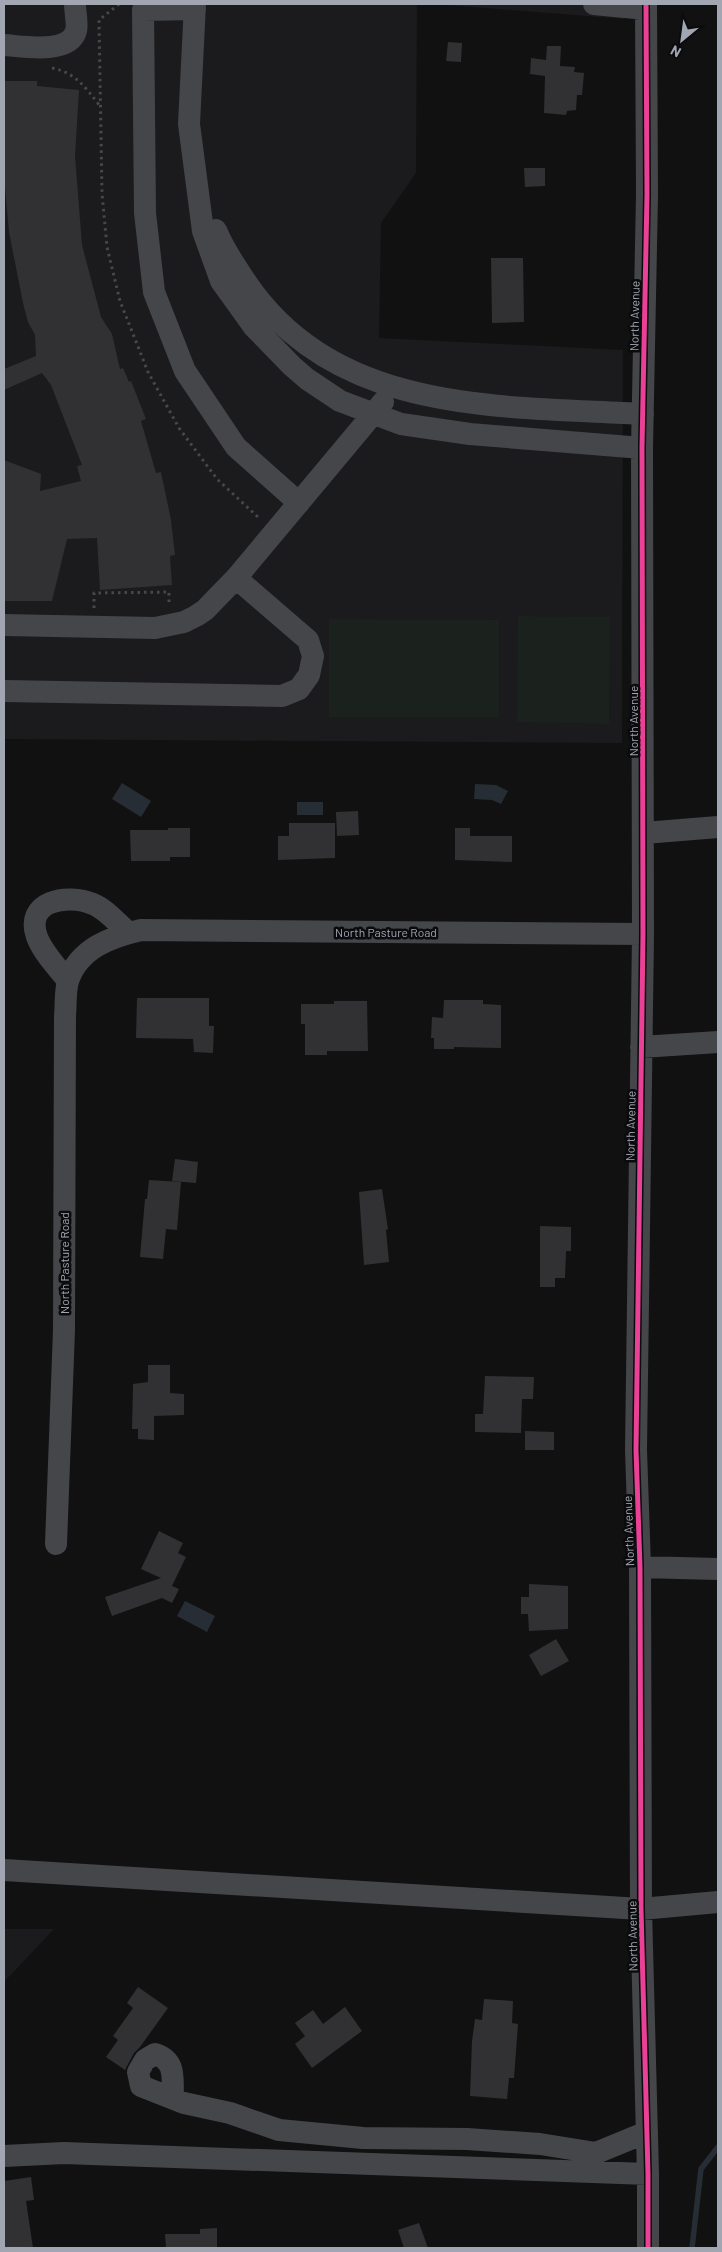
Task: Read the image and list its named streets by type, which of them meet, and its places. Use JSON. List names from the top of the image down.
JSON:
{
  "streets": {
    "street": ["North Avenue", "North Pasture Road"]
  },
  "crossings": [
    ["North Avenue", "North Pasture Road"]
  ],
  "north": "bottom left"
}
